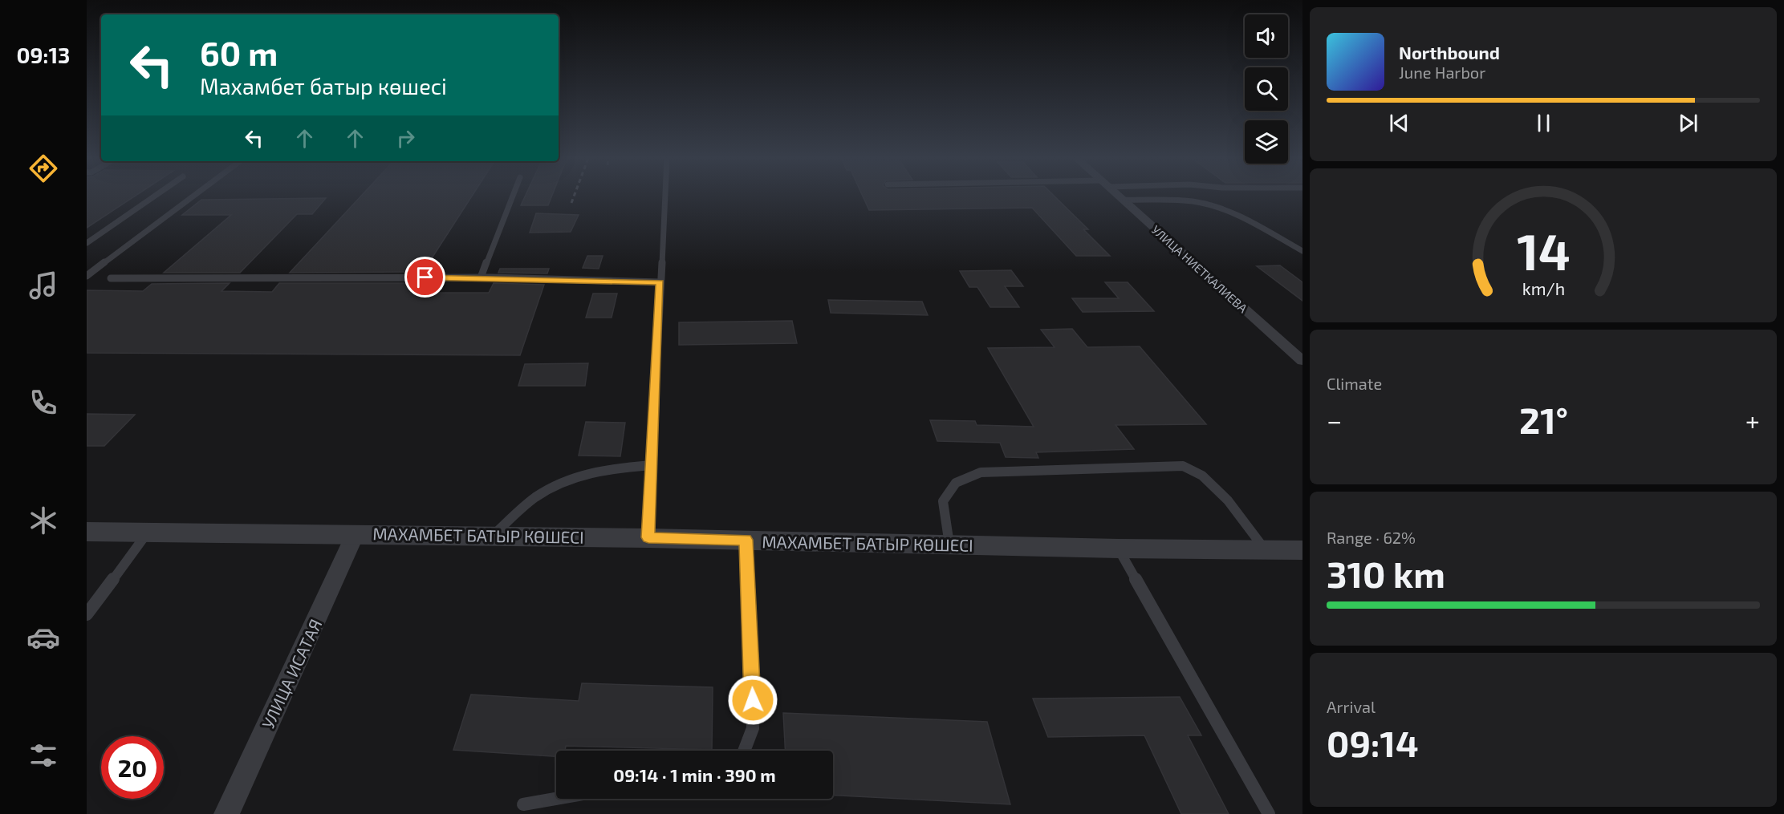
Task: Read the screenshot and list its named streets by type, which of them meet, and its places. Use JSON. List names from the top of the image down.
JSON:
{
  "streets": {
    "street": ["УЛИЦА НИЕТКАЛИЕВА", "МАХАМБЕТ БАТЫР КӨШЕСІ", "УЛИЦА ИСАТАЯ"]
  },
  "crossings": [
    ["МАХАМБЕТ БАТЫР КӨШЕСІ", "УЛИЦА ИСАТАЯ"]
  ],
  "page": {
    "tabs": "09:13",
    "turn": ["60 m", "Махамбет батыр көшесі"],
    "song": ["Northbound", "June Harbor"],
    "tile": [
      "Climate",
      ["Range · 62%", "310 km"],
      ["Arrival", "09:14"]
    ],
    "heat": ["−", "21°", "+"],
    "limit": "20",
    "trip": "09:14 · 1 min · 390 m",
    "gauge": ["14", "km/h"]
  }
}
